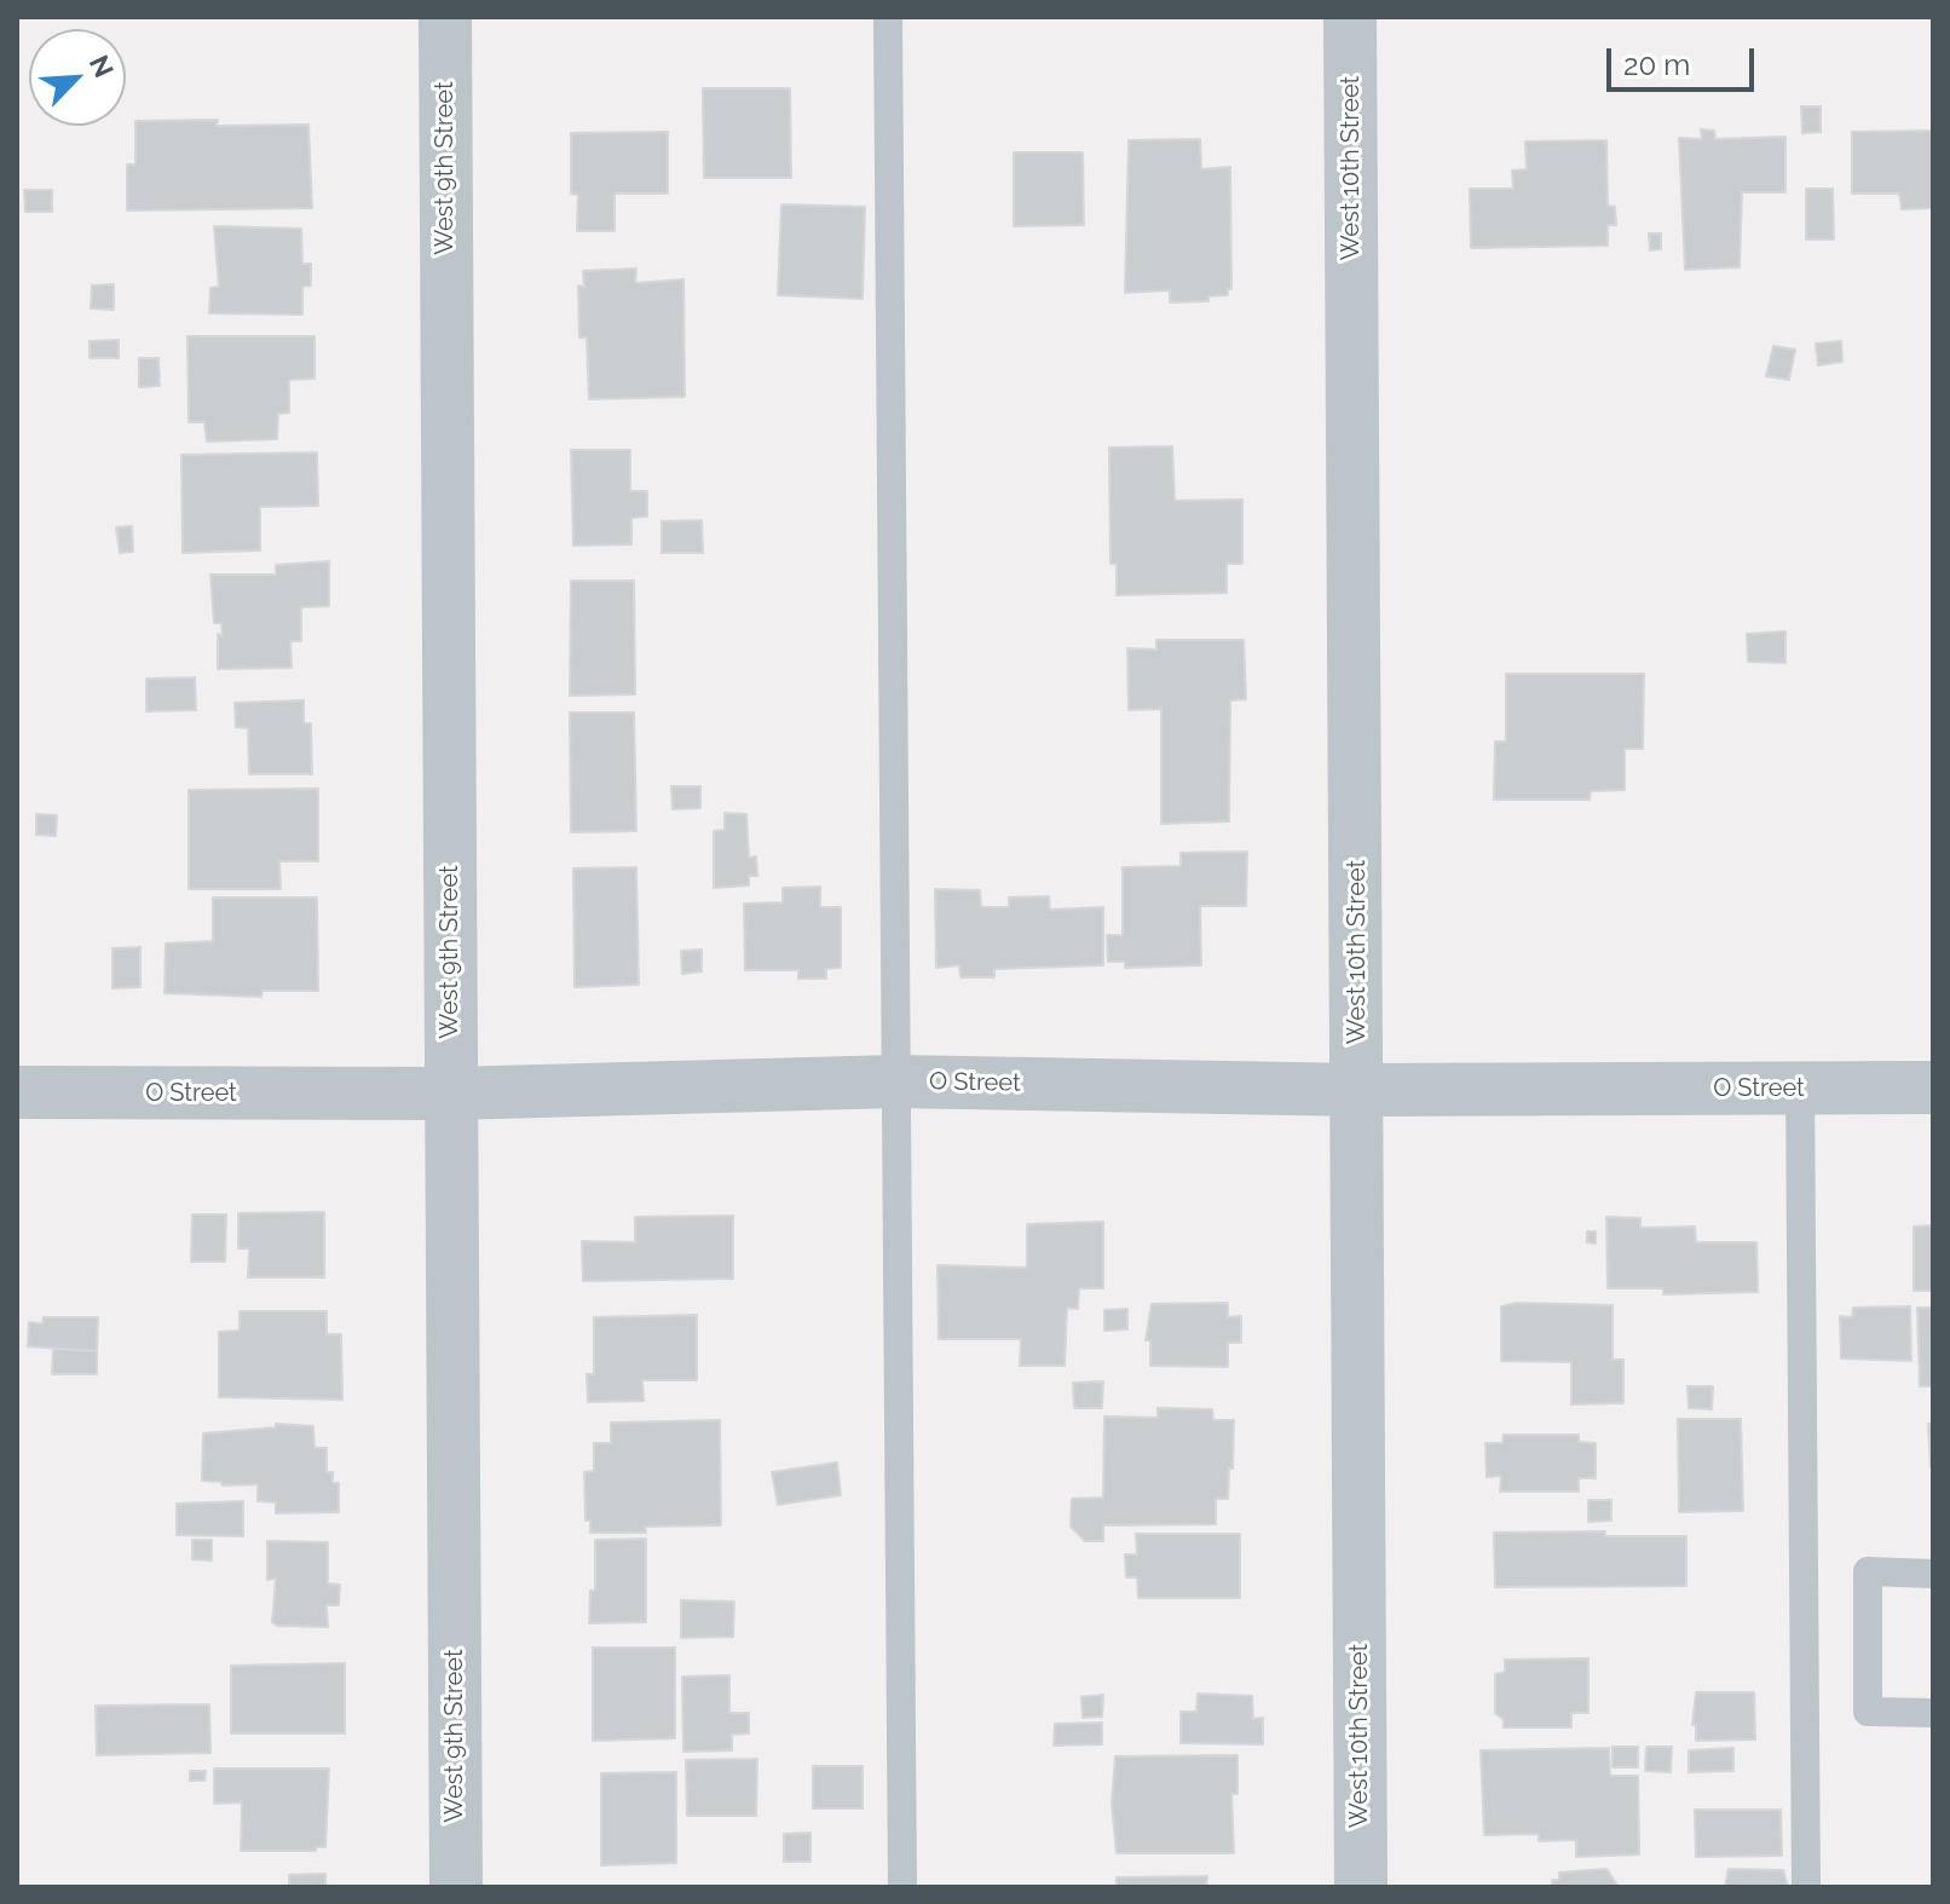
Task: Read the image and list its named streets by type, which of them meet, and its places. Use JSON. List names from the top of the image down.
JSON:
{
  "streets": {
    "street": ["West 9th Street", "West 10th Street", "O Street"]
  },
  "crossings": [
    ["West 9th Street", "O Street"],
    ["West 10th Street", "O Street"]
  ],
  "scale_bar": "20 m",
  "north": "top right"
}
